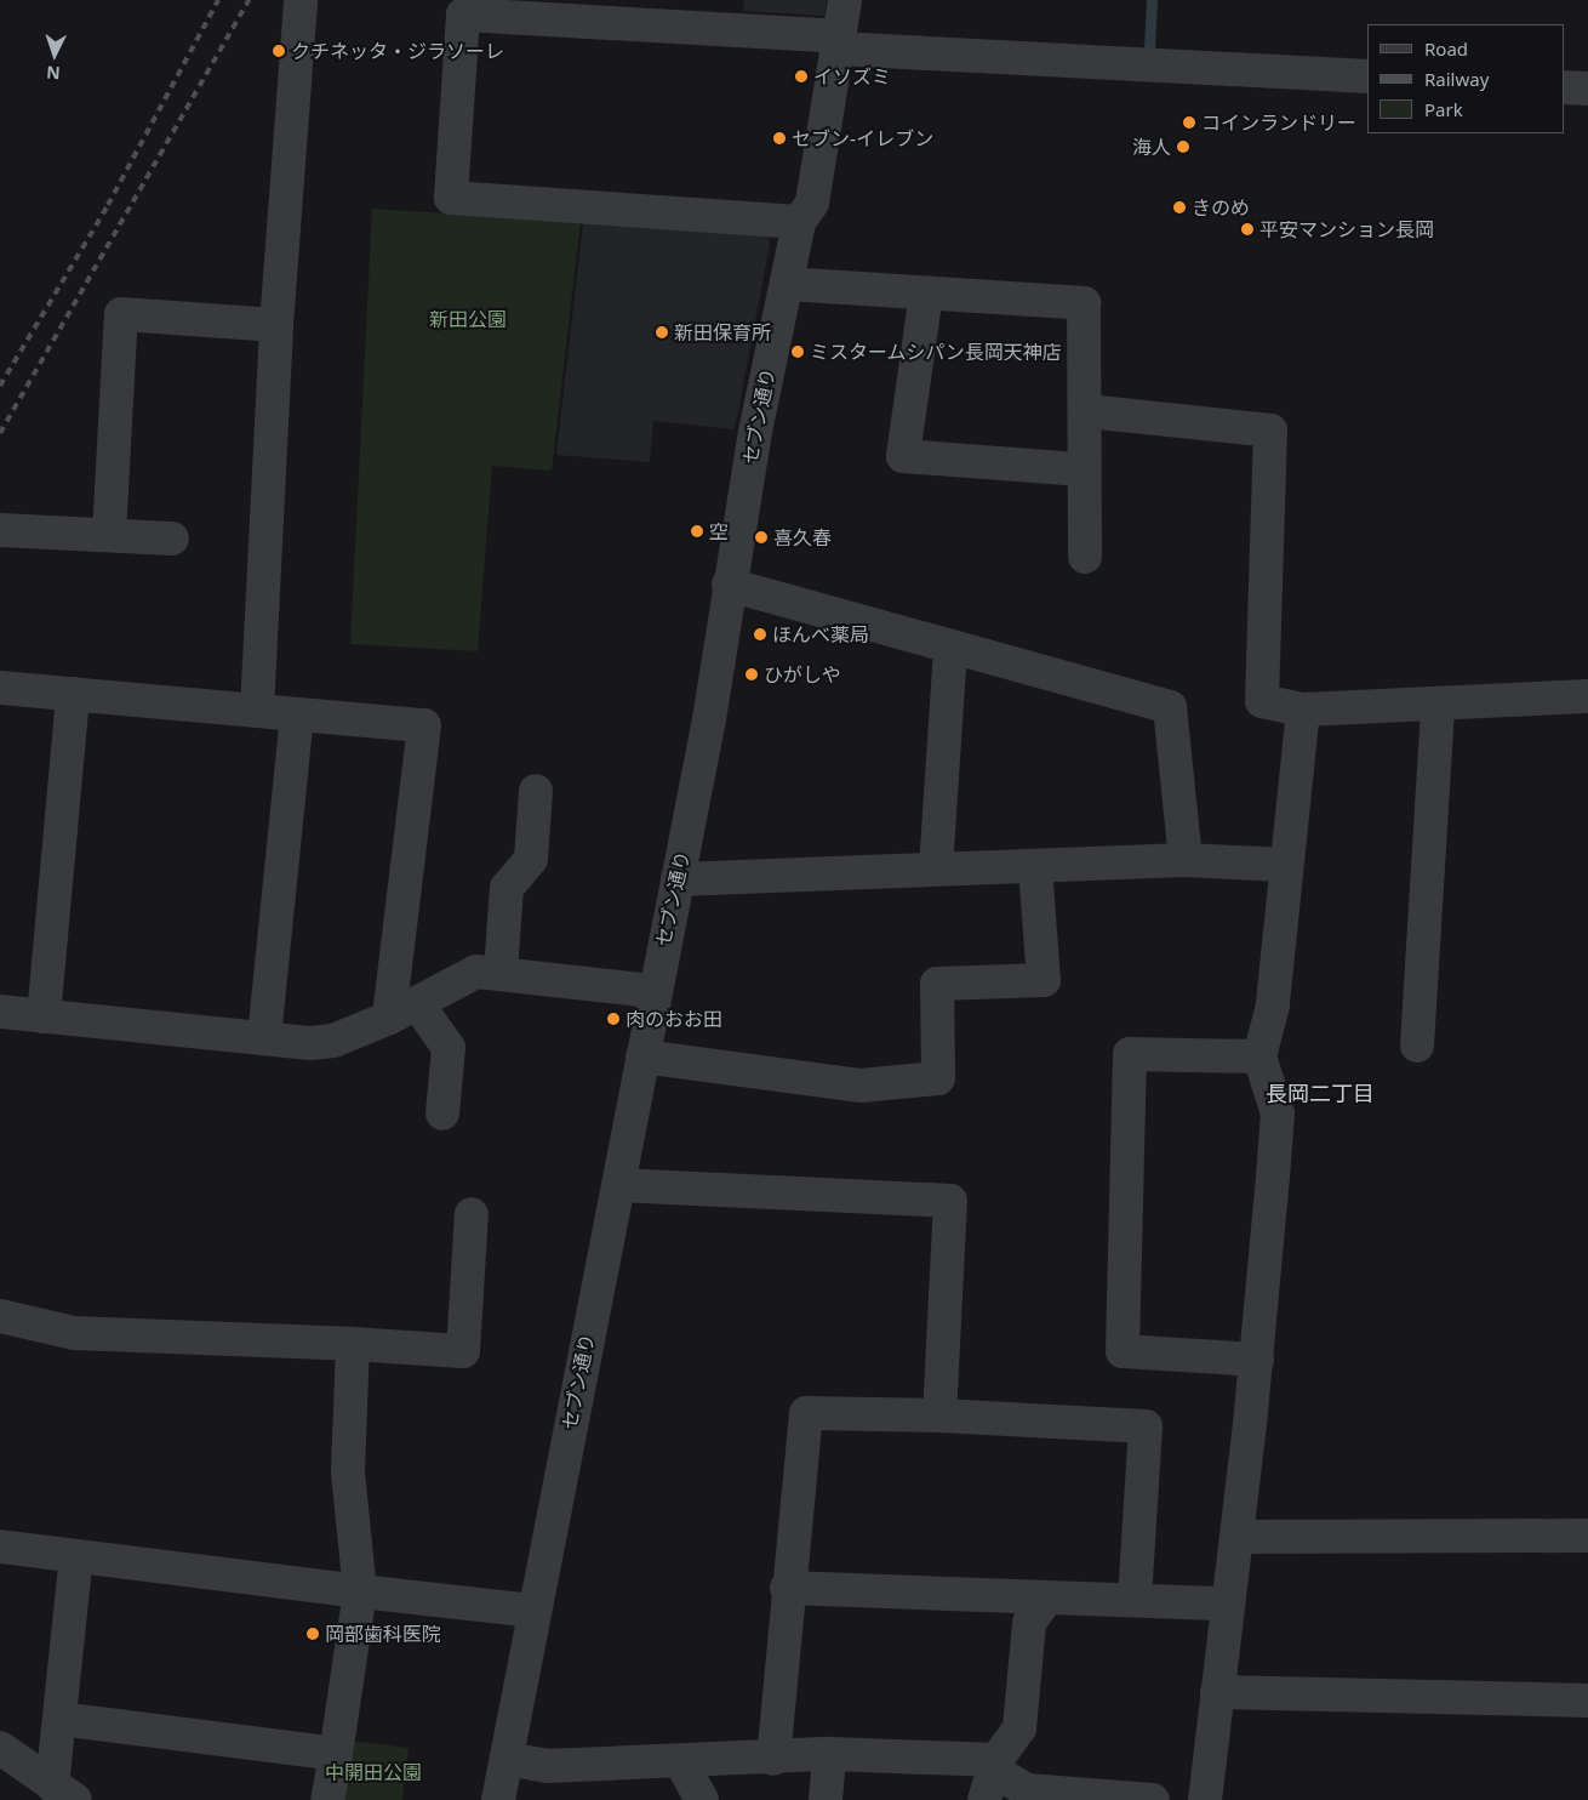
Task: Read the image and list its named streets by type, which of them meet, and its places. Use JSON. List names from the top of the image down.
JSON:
{
  "streets": {
    "street": ["セブン通り"]
  },
  "districts": ["長岡二丁目"],
  "parks": ["新田公園", "中開田公園"],
  "places": [
    "クチネッタ・ジラソーレ",
    "イソズミ",
    "コインランドリー",
    "セブン-イレブン",
    "海人",
    "きのめ",
    "平安マンション長岡",
    "新田保育所",
    "ミスタームシパン長岡天神店",
    "空",
    "喜久春",
    "ほんべ薬局",
    "ひがしや",
    "肉のおお田",
    "岡部歯科医院"
  ],
  "legend": ["Road", "Railway", "Park"],
  "north": "bottom"
}
